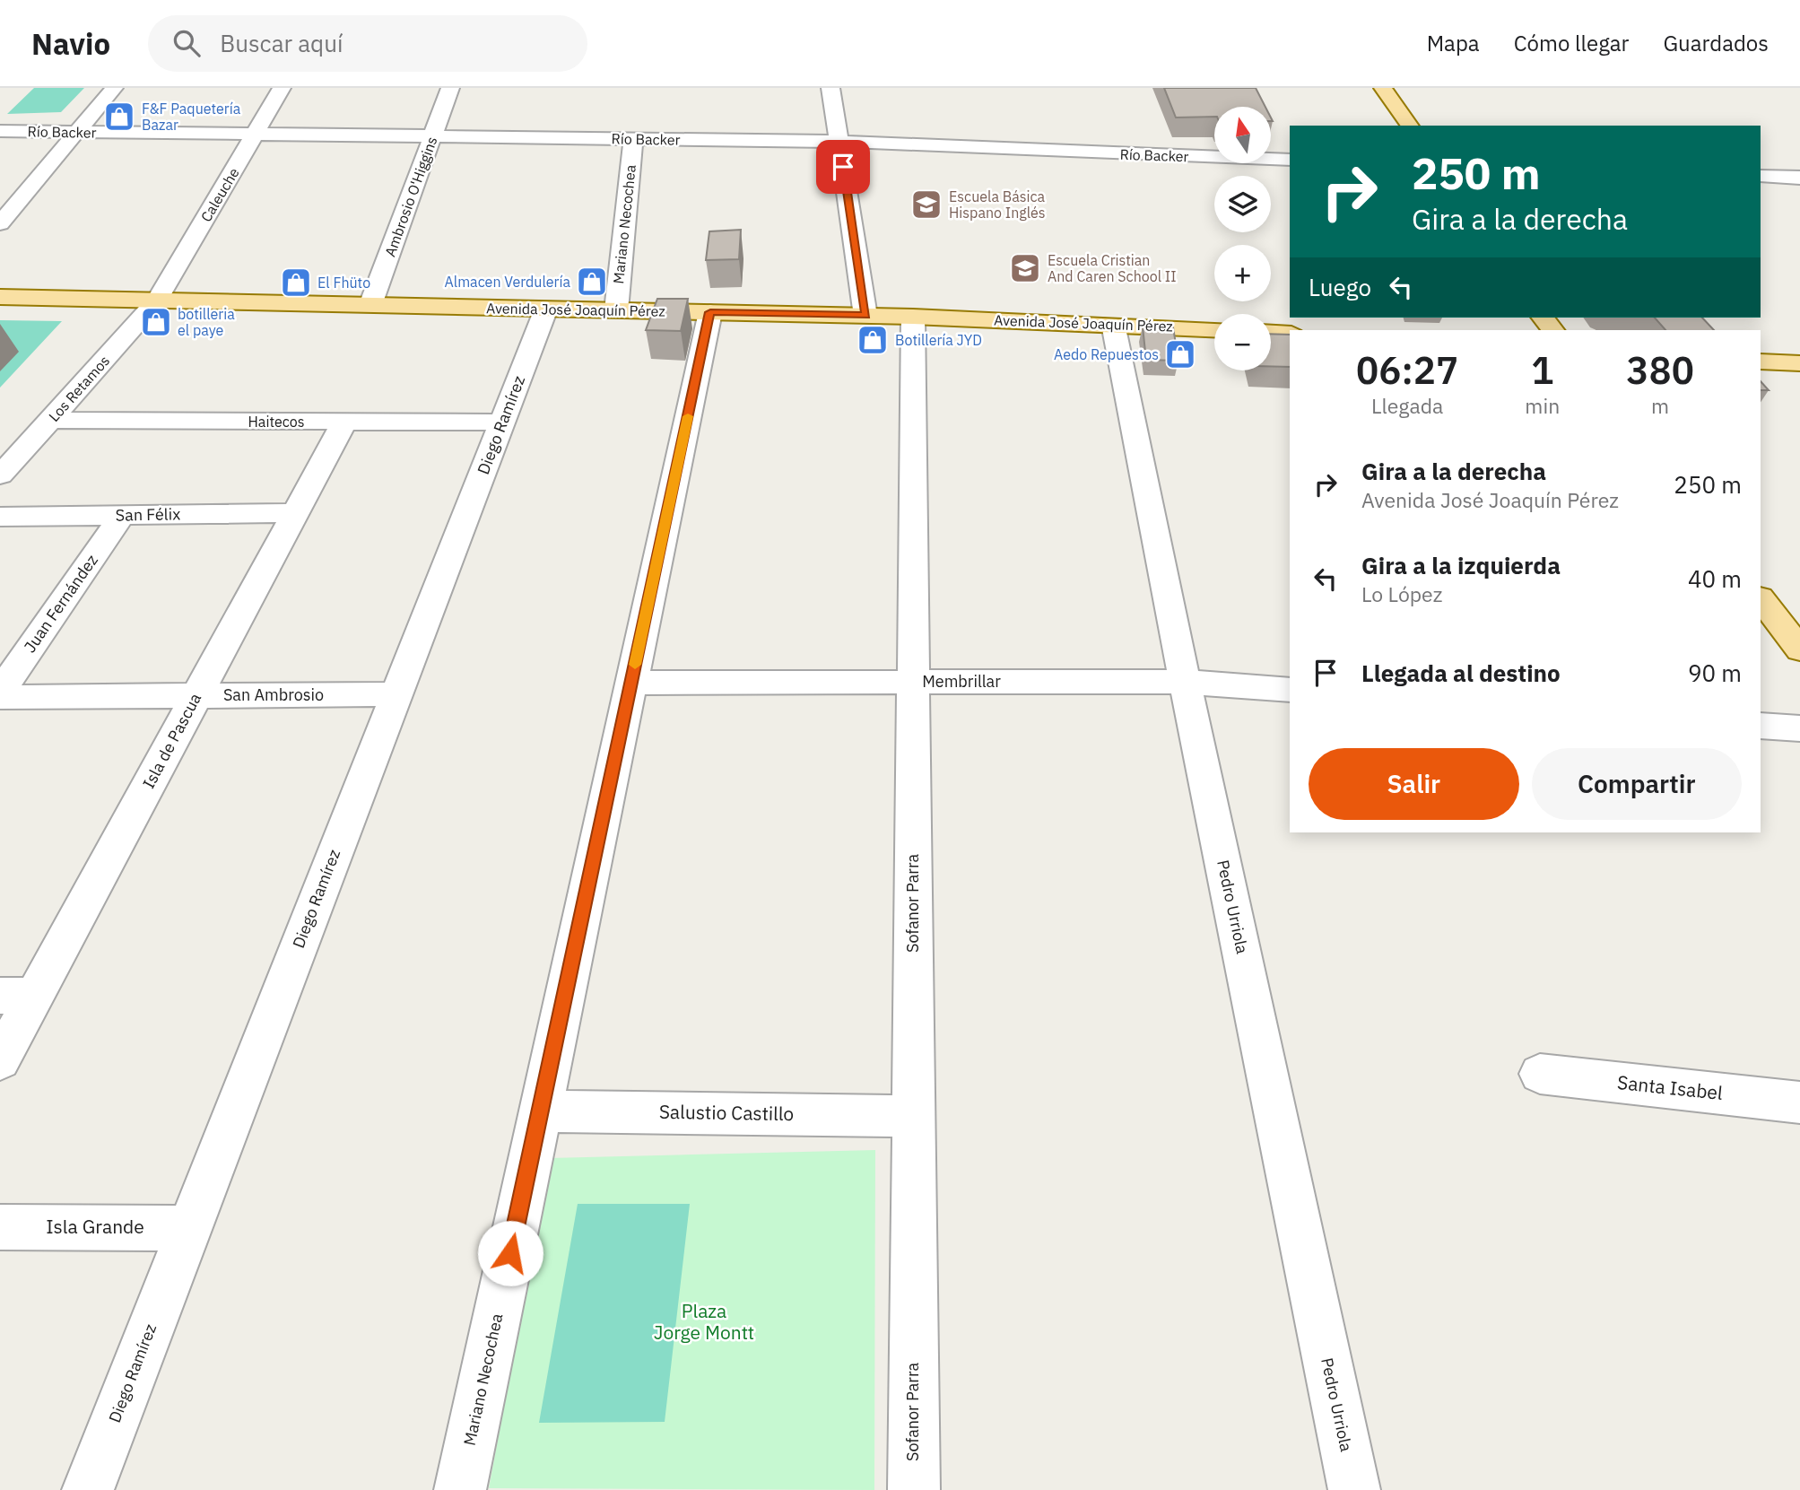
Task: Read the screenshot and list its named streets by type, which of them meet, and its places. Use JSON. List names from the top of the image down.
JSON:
{
  "streets": {
    "main road": ["Avenida José Joaquín Pérez"],
    "street": [
      "Río Backer",
      "Caleuche",
      "Ambrosio O'Higgins",
      "Mariano Necochea",
      "Los Retamos",
      "Haitecos",
      "Diego Ramírez",
      "San Félix",
      "Juan Fernández",
      "Membrillar",
      "San Ambrosio",
      "Isla de Pascua",
      "Sofanor Parra",
      "Pedro Urriola",
      "Santa Isabel",
      "Salustio Castillo",
      "Isla Grande"
    ]
  },
  "crossings": [
    ["Río Backer", "Caleuche"],
    ["Río Backer", "Ambrosio O'Higgins"],
    ["Río Backer", "Mariano Necochea"],
    ["Caleuche", "Avenida José Joaquín Pérez"],
    ["Caleuche", "Los Retamos"],
    ["Ambrosio O'Higgins", "Avenida José Joaquín Pérez"],
    ["Mariano Necochea", "Avenida José Joaquín Pérez"],
    ["Mariano Necochea", "Membrillar"],
    ["Mariano Necochea", "Salustio Castillo"],
    ["Avenida José Joaquín Pérez", "Los Retamos"],
    ["Avenida José Joaquín Pérez", "Diego Ramírez"],
    ["Avenida José Joaquín Pérez", "Sofanor Parra"],
    ["Avenida José Joaquín Pérez", "Pedro Urriola"],
    ["Los Retamos", "Haitecos"],
    ["Haitecos", "Diego Ramírez"],
    ["Haitecos", "Isla de Pascua"],
    ["Diego Ramírez", "San Ambrosio"],
    ["Diego Ramírez", "Isla Grande"],
    ["San Félix", "Juan Fernández"],
    ["San Félix", "Isla de Pascua"],
    ["Membrillar", "Sofanor Parra"],
    ["Membrillar", "Pedro Urriola"],
    ["San Ambrosio", "Isla de Pascua"],
    ["Sofanor Parra", "Salustio Castillo"]
  ],
  "parks": ["Plaza Jorge Montt"],
  "places": {
    "shop": [
      "F&F Paquetería Bazar",
      "Almacen Verdulería",
      "El Fhüto",
      "botilleria el paye",
      "Botillería JYD",
      "Aedo Repuestos"
    ],
    "school or university": ["Escuela Básica Hispano Inglés", "Escuela Cristian And Caren School II"]
  },
  "north": "top",
  "page": {
    "header": "Navio",
    "search": "Buscar aquí",
    "nav": ["Mapa", "Cómo llegar", "Guardados"],
    "map_buttons": ["+", "−"],
    "turn": ["250 m", "Gira a la derecha"],
    "then": "Luego",
    "eta": [
      "06:27",
      "Llegada",
      "1",
      "min",
      "380",
      "m"
    ],
    "list": [
      {
        "name": "Gira a la derecha",
        "note": "Avenida José Joaquín Pérez",
        "value": "250 m"
      },
      {
        "name": "Gira a la izquierda",
        "note": "Lo López",
        "value": "40 m"
      },
      {
        "name": "Llegada al destino",
        "value": "90 m"
      }
    ],
    "buttons": ["Salir", "Compartir"]
  }
}
